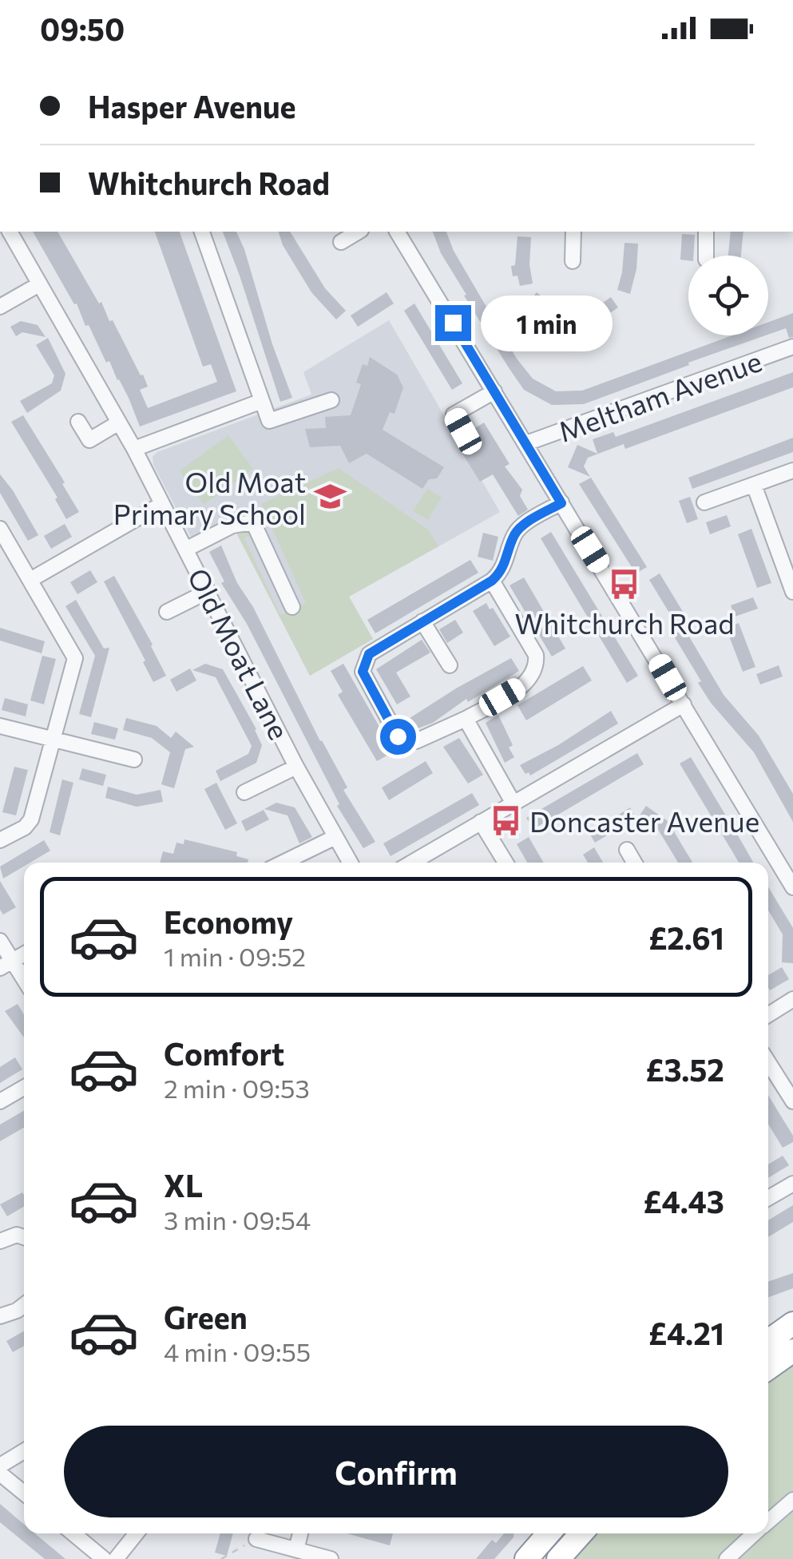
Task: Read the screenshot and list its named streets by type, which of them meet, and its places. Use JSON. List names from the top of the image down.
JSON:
{
  "streets": {
    "street": ["Meltham Avenue", "Old Moat Lane"]
  },
  "places": {
    "school or university": ["Old Moat Primary School"],
    "bus stop": ["Whitchurch Road", "Doncaster Avenue"]
  },
  "page": {
    "status": "09:50",
    "banner": ["Hasper Avenue", "Whitchurch Road"],
    "bubble": "1 min",
    "list": [
      {
        "name": "Economy",
        "note": "1 min · 09:52",
        "value": "£2.61"
      },
      {
        "name": "Comfort",
        "note": "2 min · 09:53",
        "value": "£3.52"
      },
      {
        "name": "XL",
        "note": "3 min · 09:54",
        "value": "£4.43"
      },
      {
        "name": "Green",
        "note": "4 min · 09:55",
        "value": "£4.21"
      }
    ],
    "buttons": "Confirm"
  }
}
